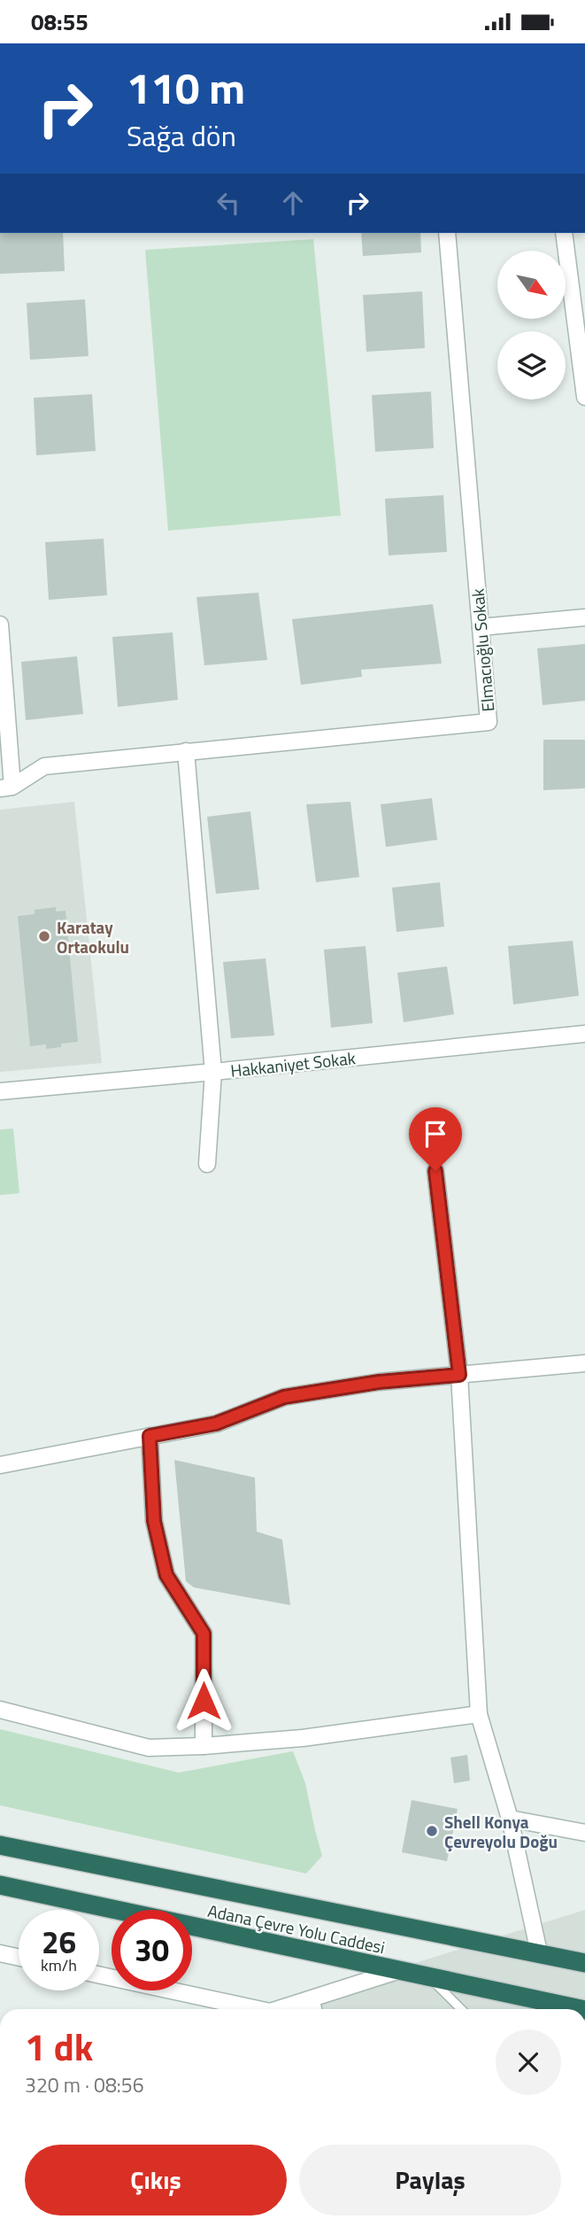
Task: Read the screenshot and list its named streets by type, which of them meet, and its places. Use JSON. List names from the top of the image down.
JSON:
{
  "streets": {
    "highway": ["Adana Çevre Yolu Caddesi"],
    "street": ["Elmacıoğlu Sokak", "Hakkaniyet Sokak"]
  },
  "places": ["Karatay Ortaokulu", "Shell Konya Çevreyolu Doğu"],
  "north": "bottom right",
  "page": {
    "status": "08:55",
    "turn": ["110 m", "Sağa dön"],
    "speed": "26 km/h",
    "limit": "30",
    "heading": ["1 dk", "320 m · 08:56"],
    "buttons": ["Çıkış", "Paylaş"]
  }
}
